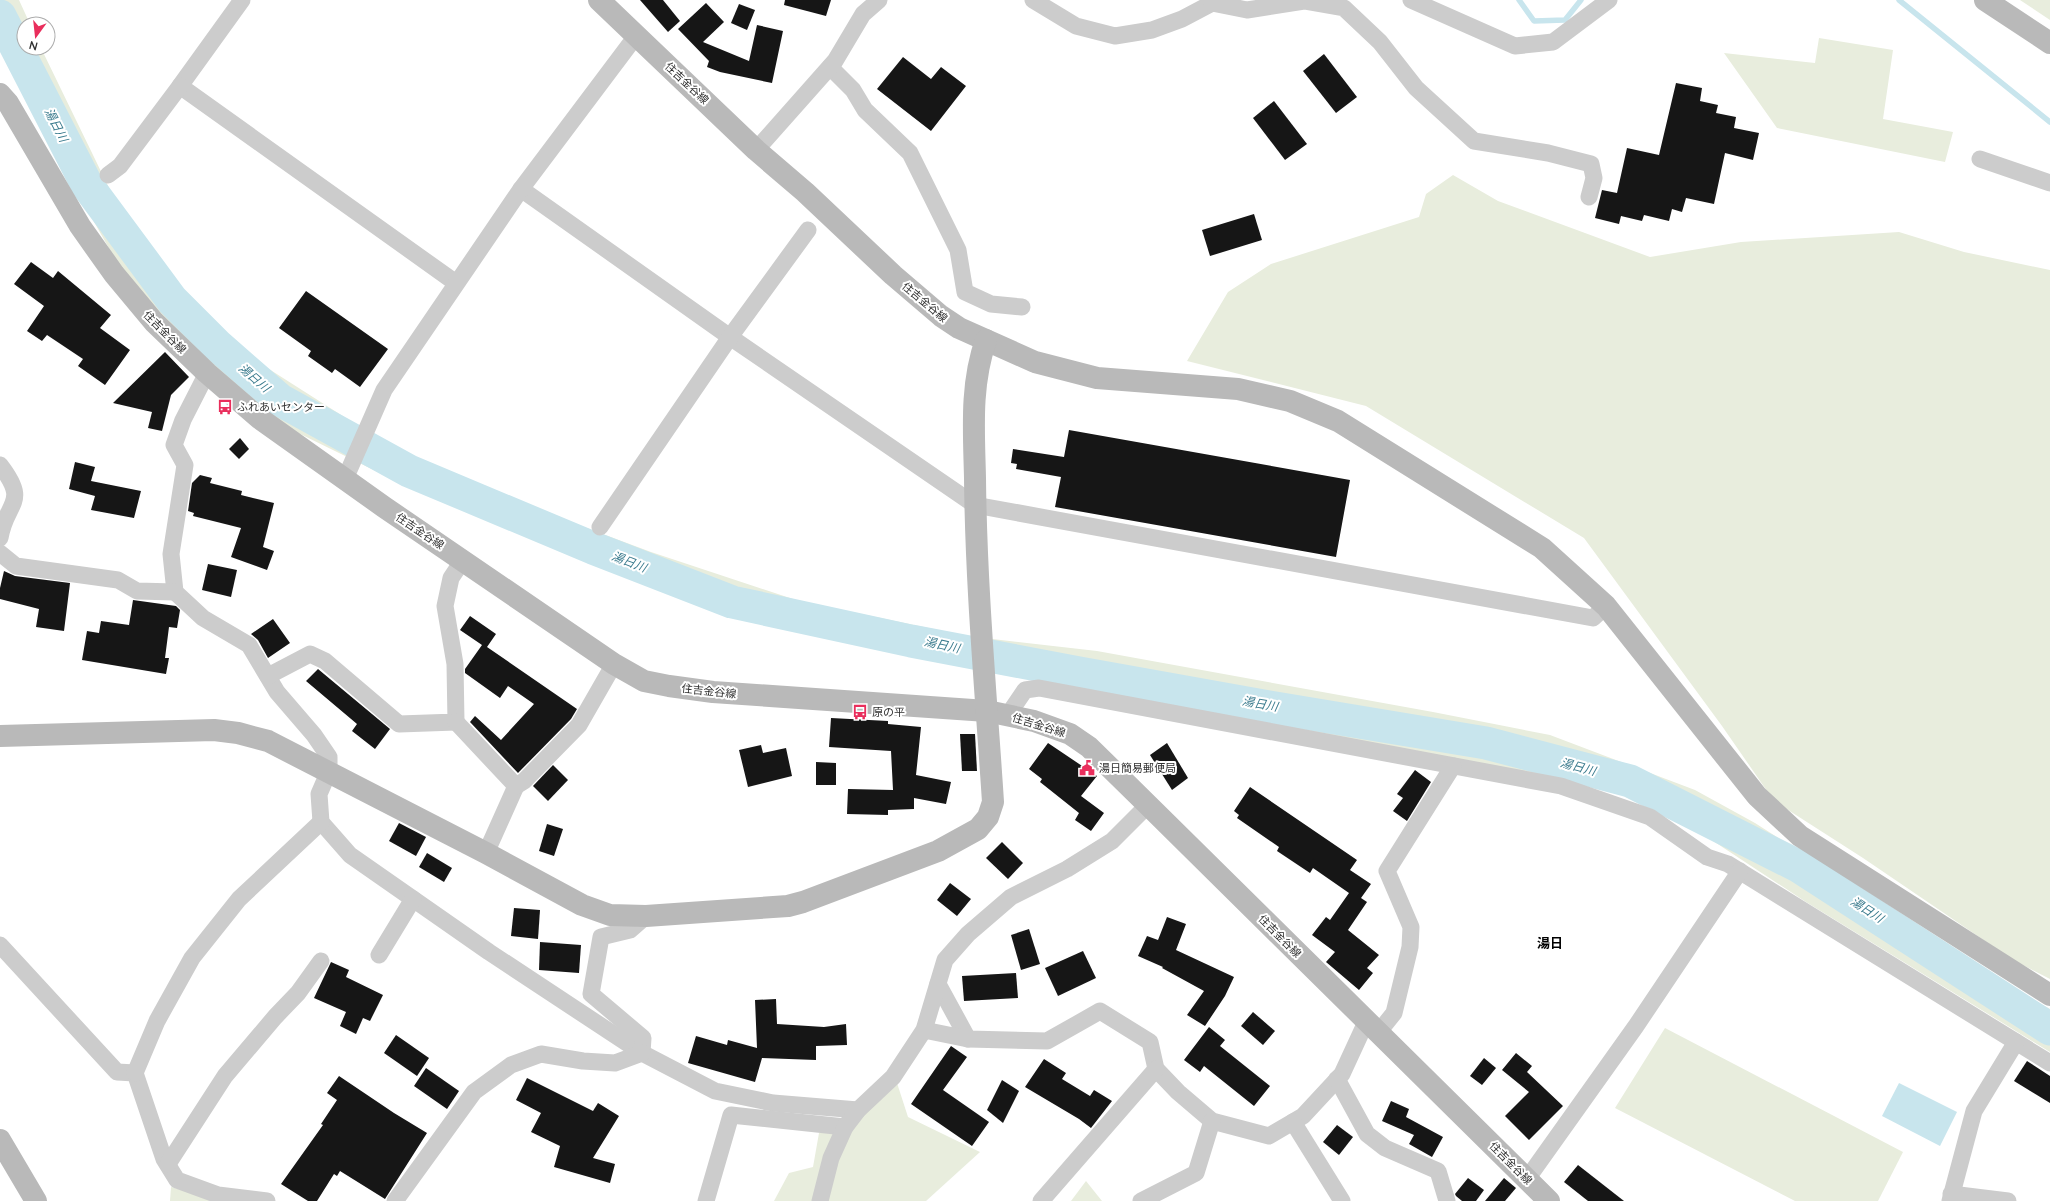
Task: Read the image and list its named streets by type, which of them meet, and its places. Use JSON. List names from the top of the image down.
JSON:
{
  "streets": {
    "main road": ["住吉金谷線"]
  },
  "districts": ["湯日"],
  "water": ["湯日川"],
  "places": {
    "bus stop": ["ふれあいセンター", "原の平"],
    "public building": ["湯日簡易郵便局"]
  },
  "north": "bottom"
}
